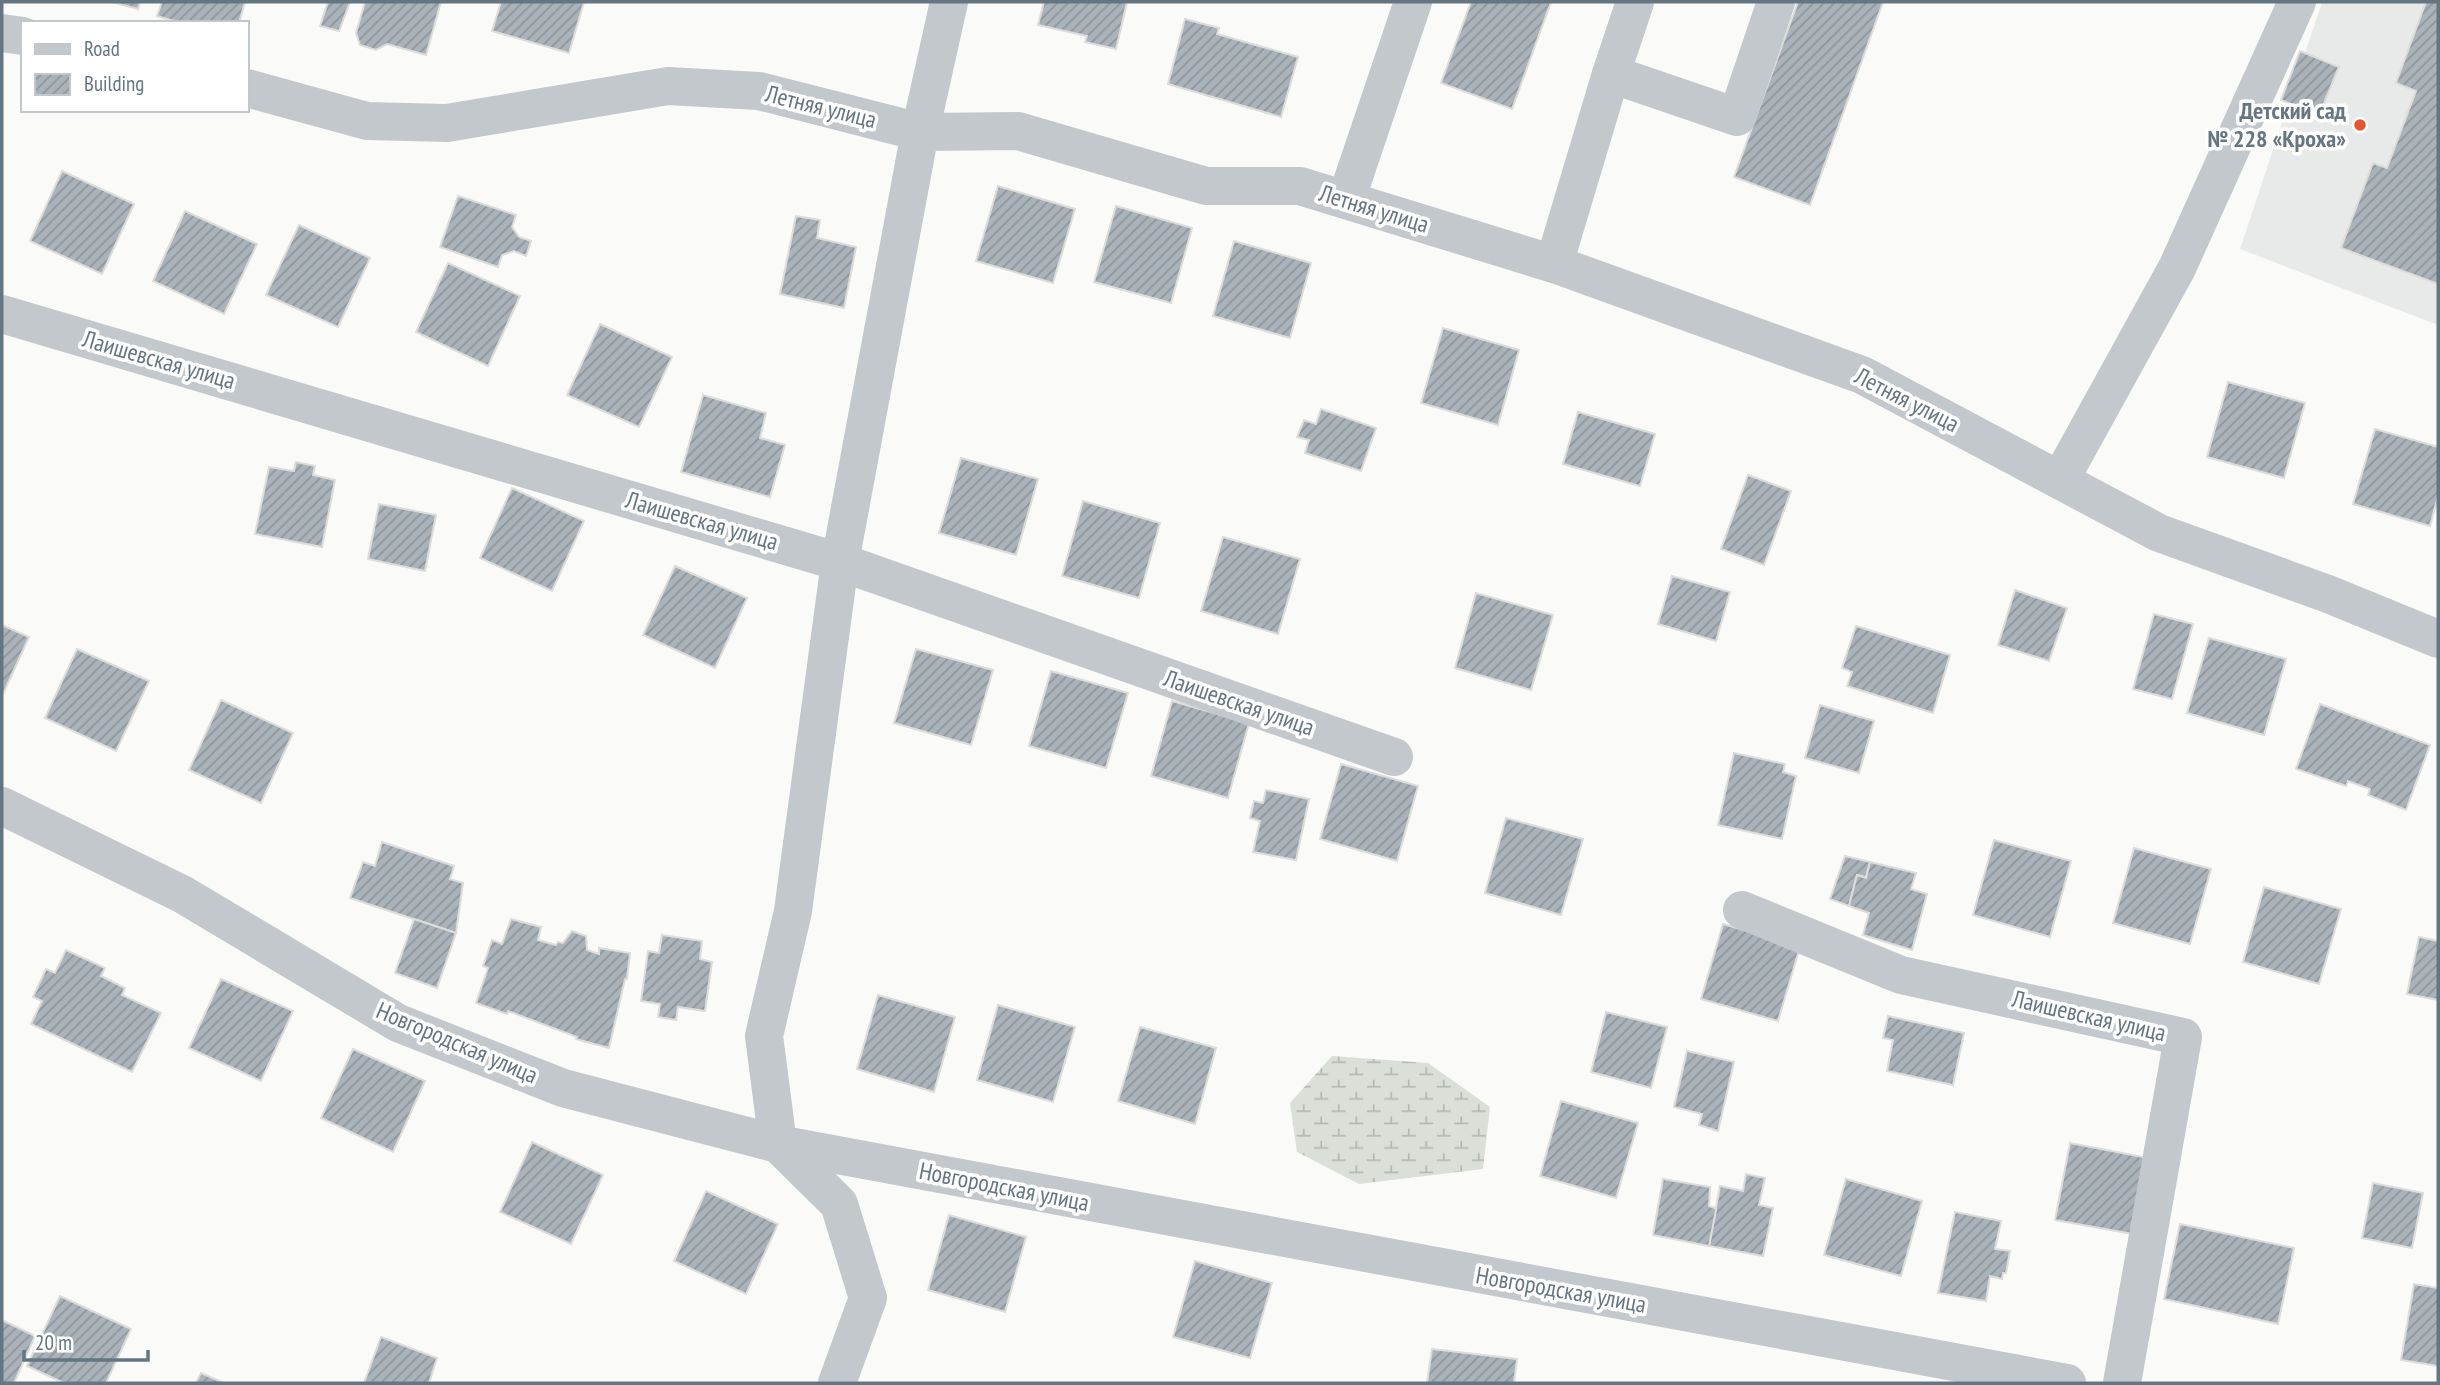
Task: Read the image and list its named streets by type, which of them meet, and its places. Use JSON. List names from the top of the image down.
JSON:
{
  "streets": {
    "street": ["Летняя улица", "Лаишевская улица", "Новгородская улица"]
  },
  "places": ["Детский сад № 228 «Кроха»"],
  "legend": ["Road", "Building"],
  "scale_bar": "20 m"
}
